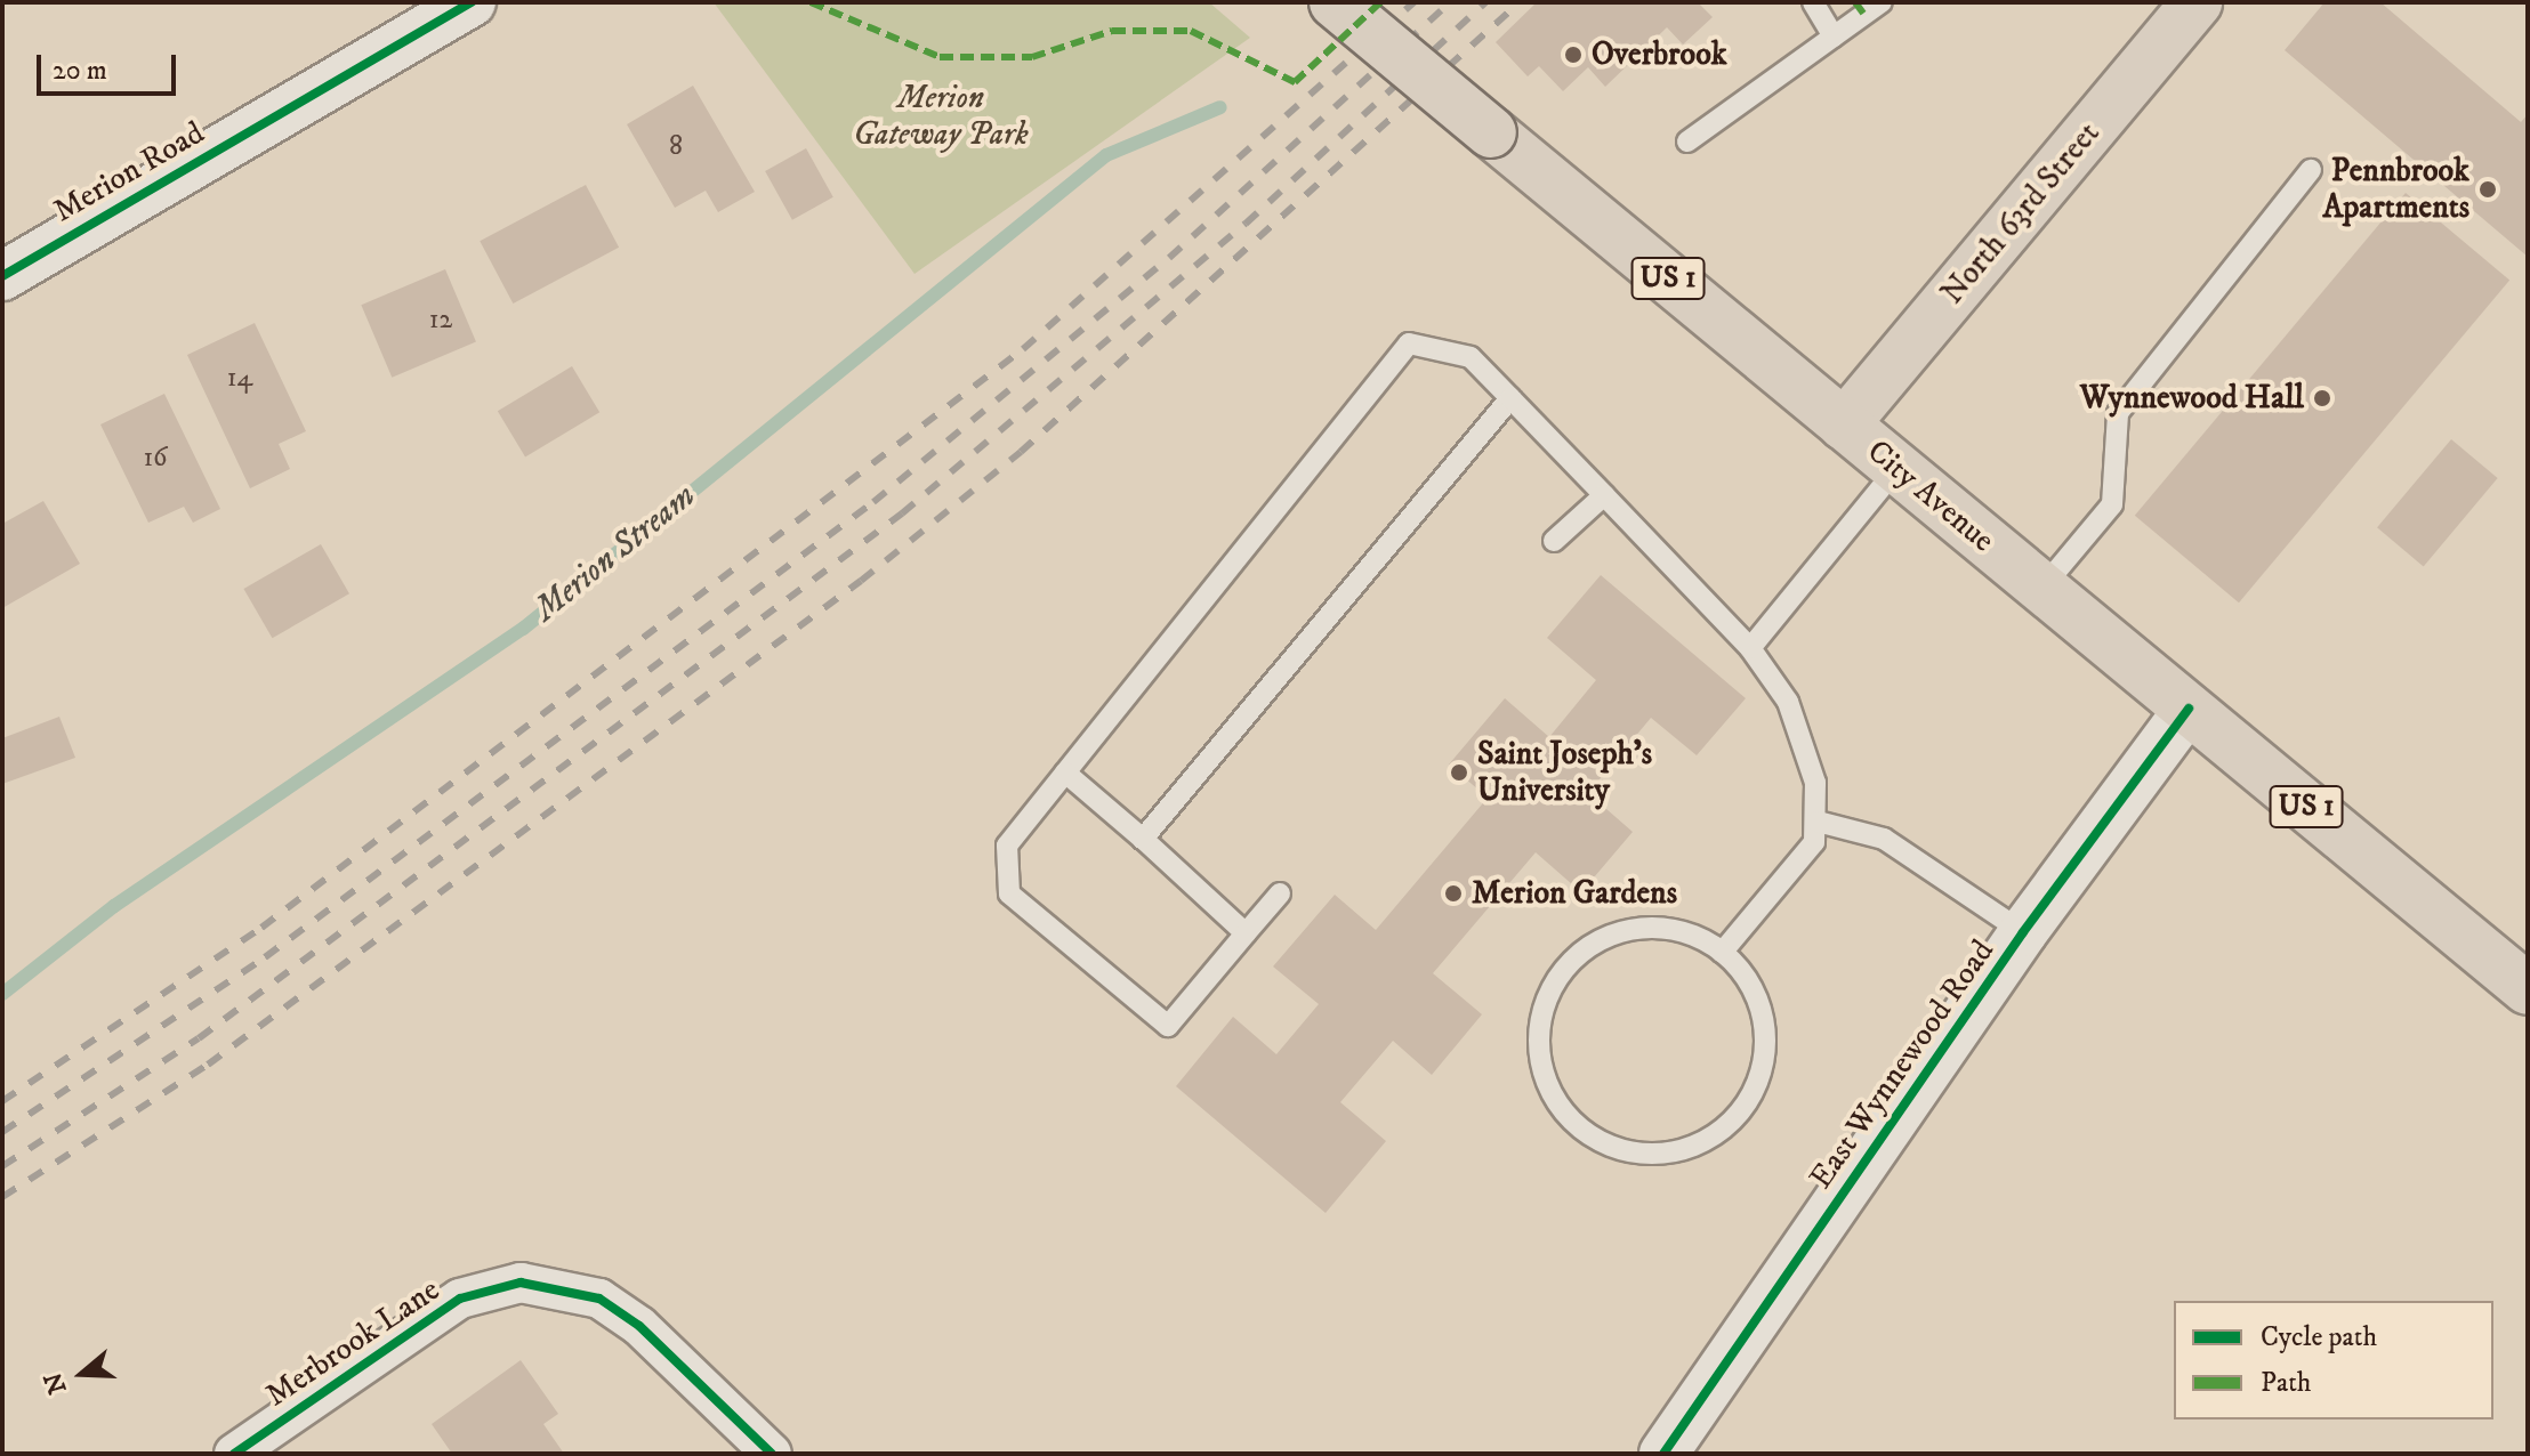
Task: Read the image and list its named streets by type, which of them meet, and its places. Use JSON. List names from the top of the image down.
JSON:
{
  "streets": {
    "main road": ["North 63rd Street", "US 1", "City Avenue"],
    "street": ["Merion Road", "East Wynnewood Road", "Merbrook Lane"]
  },
  "crossings": [
    ["North 63rd Street", "City Avenue"],
    ["City Avenue", "East Wynnewood Road"]
  ],
  "water": ["Merion Stream"],
  "parks": ["Merion Gateway Park"],
  "places": [
    "Overbrook",
    "Pennbrook Apartments",
    "Wynnewood Hall",
    "Saint Joseph's University",
    "Merion Gardens"
  ],
  "house_numbers": [
    "8",
    "12",
    "14",
    "16"
  ],
  "legend": ["Cycle path", "Path"],
  "scale_bar": "20 m",
  "north": "left"
}
